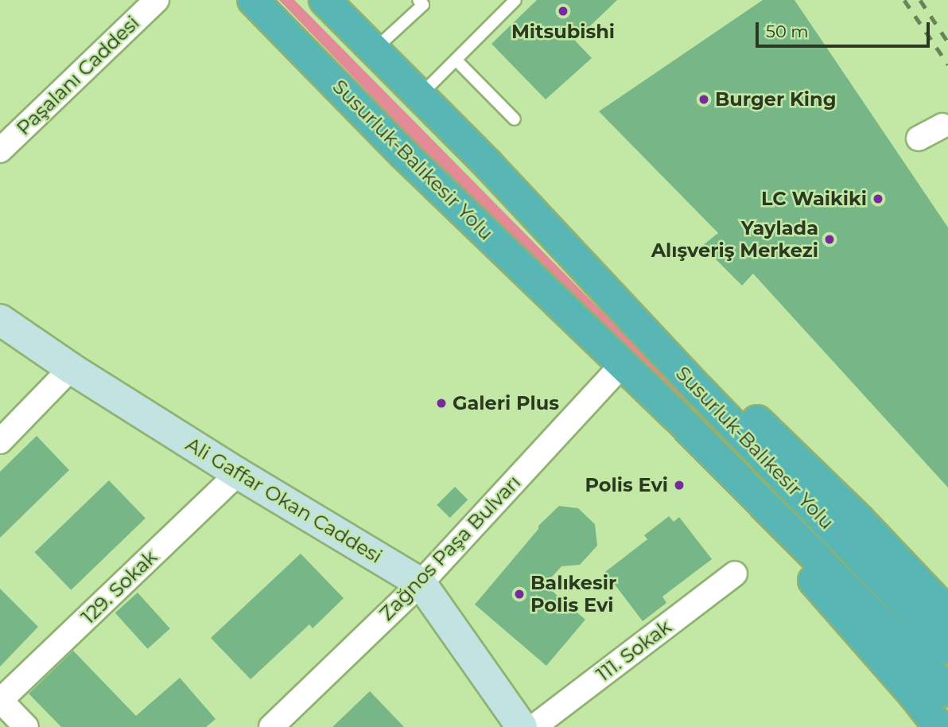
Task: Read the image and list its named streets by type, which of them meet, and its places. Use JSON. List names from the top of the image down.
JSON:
{
  "streets": {
    "highway": ["Susurluk-Balıkesir Yolu"],
    "main road": ["Ali Gaffar Okan Caddesi"],
    "street": [
      "Paşalanı Caddesi",
      "Zağnos Paşa Bulvarı",
      "129. Sokak",
      "111. Sokak"
    ]
  },
  "crossings": [
    ["Susurluk-Balıkesir Yolu", "Zağnos Paşa Bulvarı"],
    ["Ali Gaffar Okan Caddesi", "Zağnos Paşa Bulvarı"],
    ["Ali Gaffar Okan Caddesi", "129. Sokak"]
  ],
  "places": [
    "Mitsubishi",
    "Burger King",
    "LC Waikiki",
    "Yaylada Alışveriş Merkezi",
    "Galeri Plus",
    "Polis Evi",
    "Balıkesir Polis Evi"
  ],
  "scale_bar": "50 m"
}
